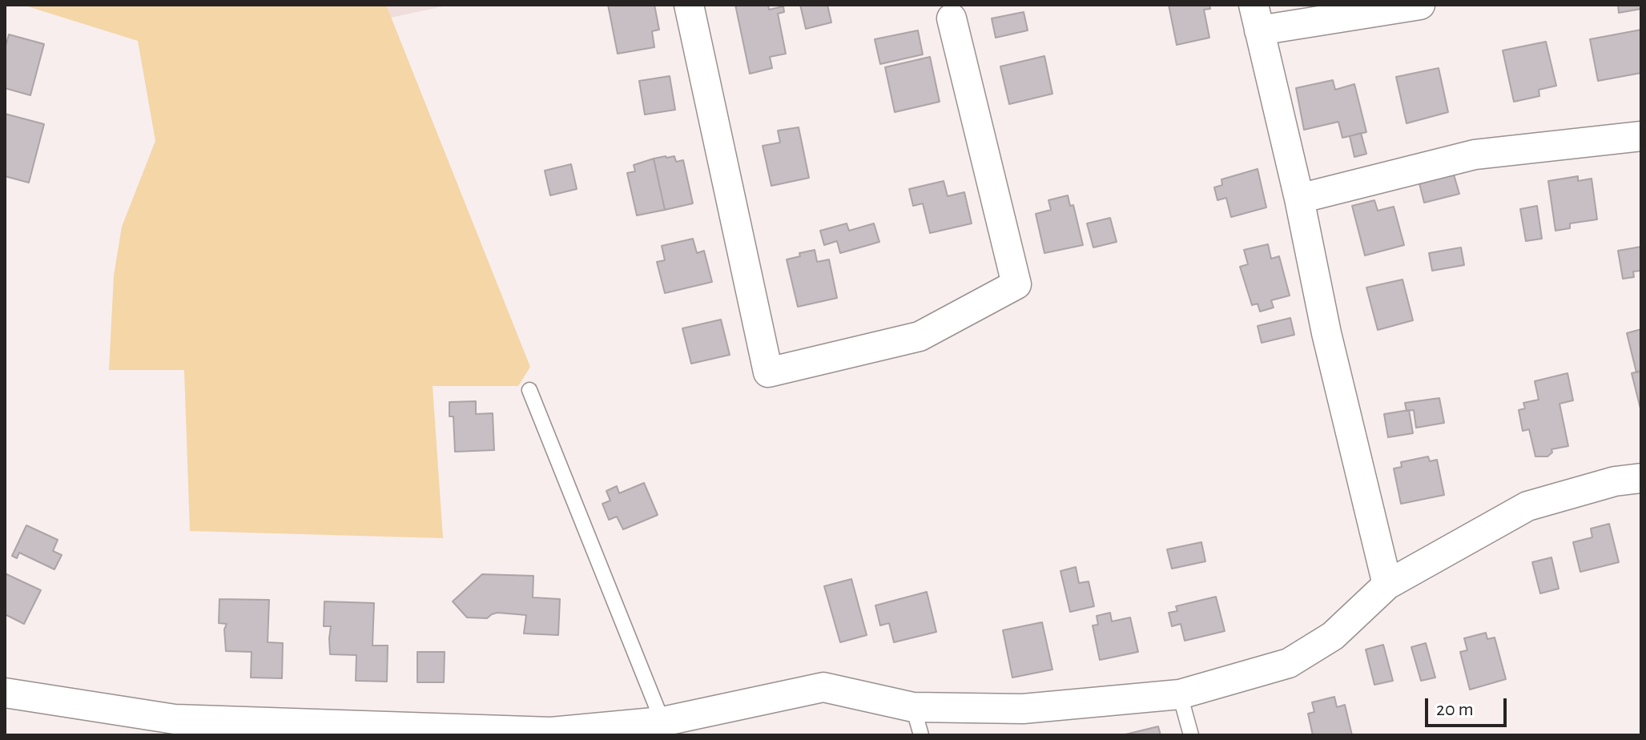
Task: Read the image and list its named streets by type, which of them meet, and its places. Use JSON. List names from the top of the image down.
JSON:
{
  "scale_bar": "20 m"
}
